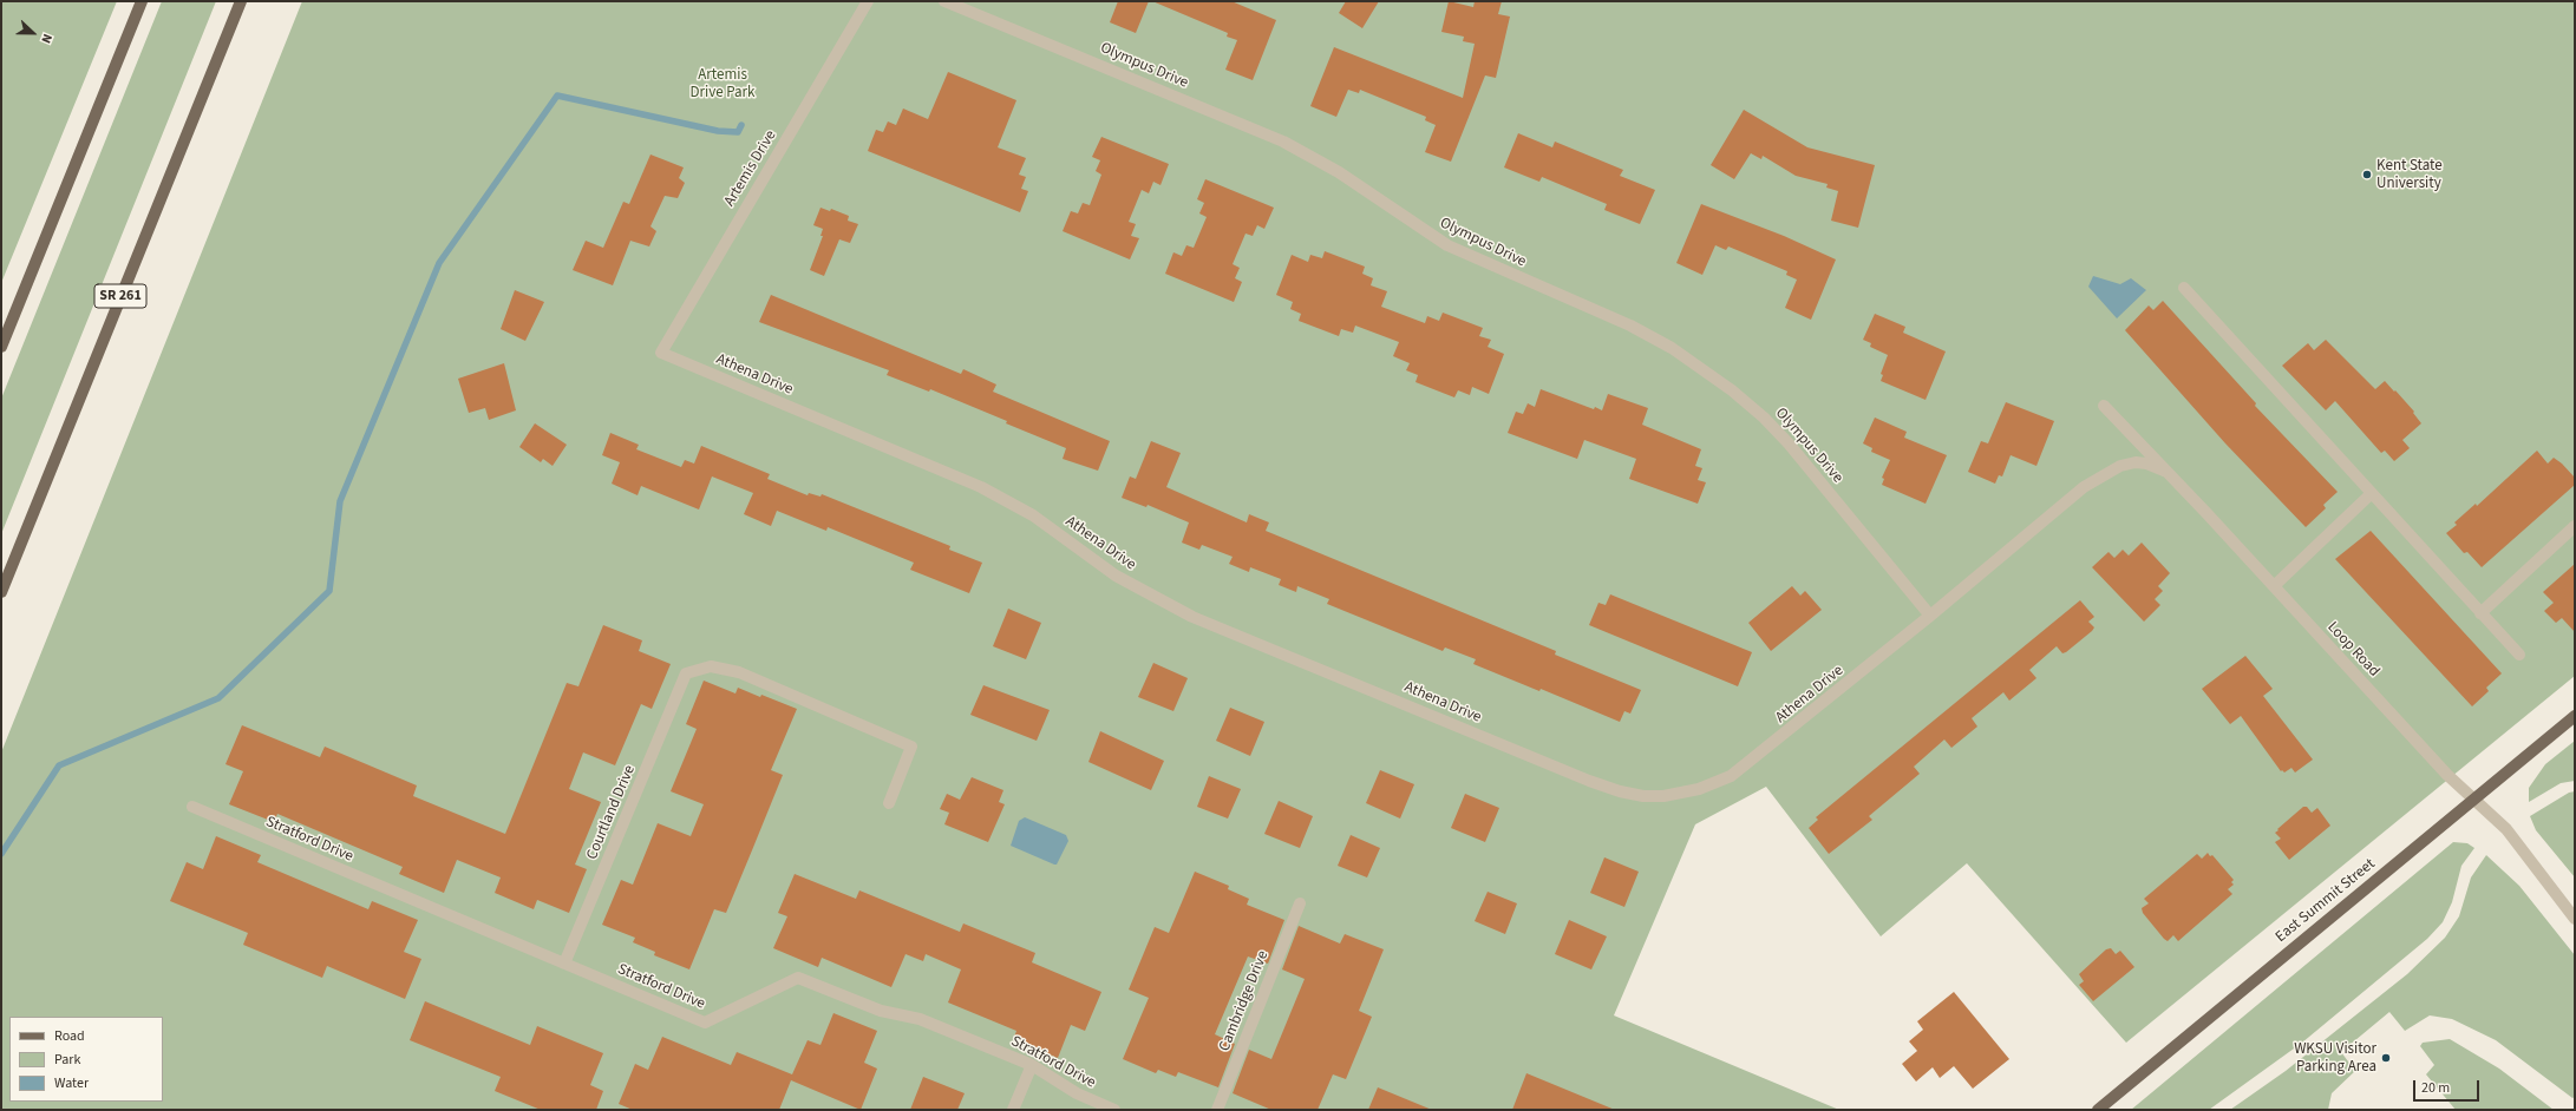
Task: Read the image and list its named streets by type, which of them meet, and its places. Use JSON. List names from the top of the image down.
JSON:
{
  "streets": {
    "main road": ["SR 261", "East Summit Street"],
    "street": [
      "Olympus Drive",
      "Artemis Drive",
      "Athena Drive",
      "Loop Road",
      "Courtland Drive",
      "Stratford Drive",
      "Cambridge Drive"
    ]
  },
  "crossings": [
    ["Olympus Drive", "Athena Drive"],
    ["Artemis Drive", "Athena Drive"],
    ["Athena Drive", "Loop Road"],
    ["Loop Road", "East Summit Street"],
    ["Courtland Drive", "Stratford Drive"]
  ],
  "parks": ["Artemis Drive Park"],
  "places": ["Kent State University", "WKSU Visitor Parking Area"],
  "legend": ["Road", "Park", "Water"],
  "scale_bar": "20 m",
  "north": "right"
}
